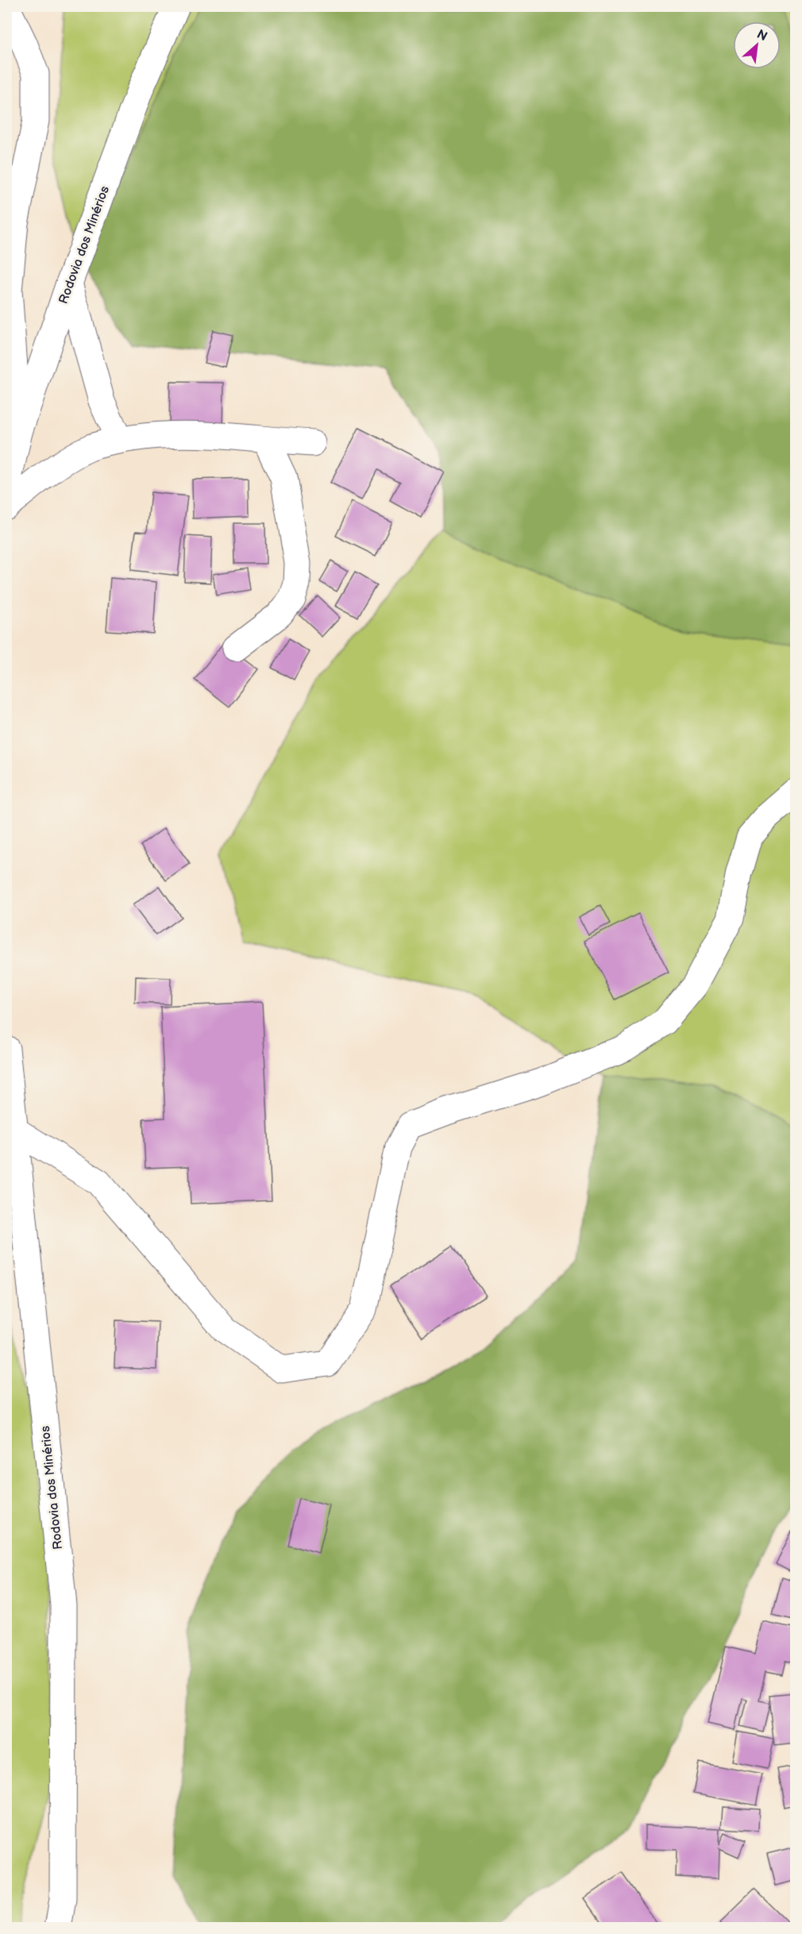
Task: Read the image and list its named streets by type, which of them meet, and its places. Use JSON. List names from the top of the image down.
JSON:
{
  "streets": {
    "street": ["Rodovia dos Minérios"]
  },
  "north": "top right"
}
